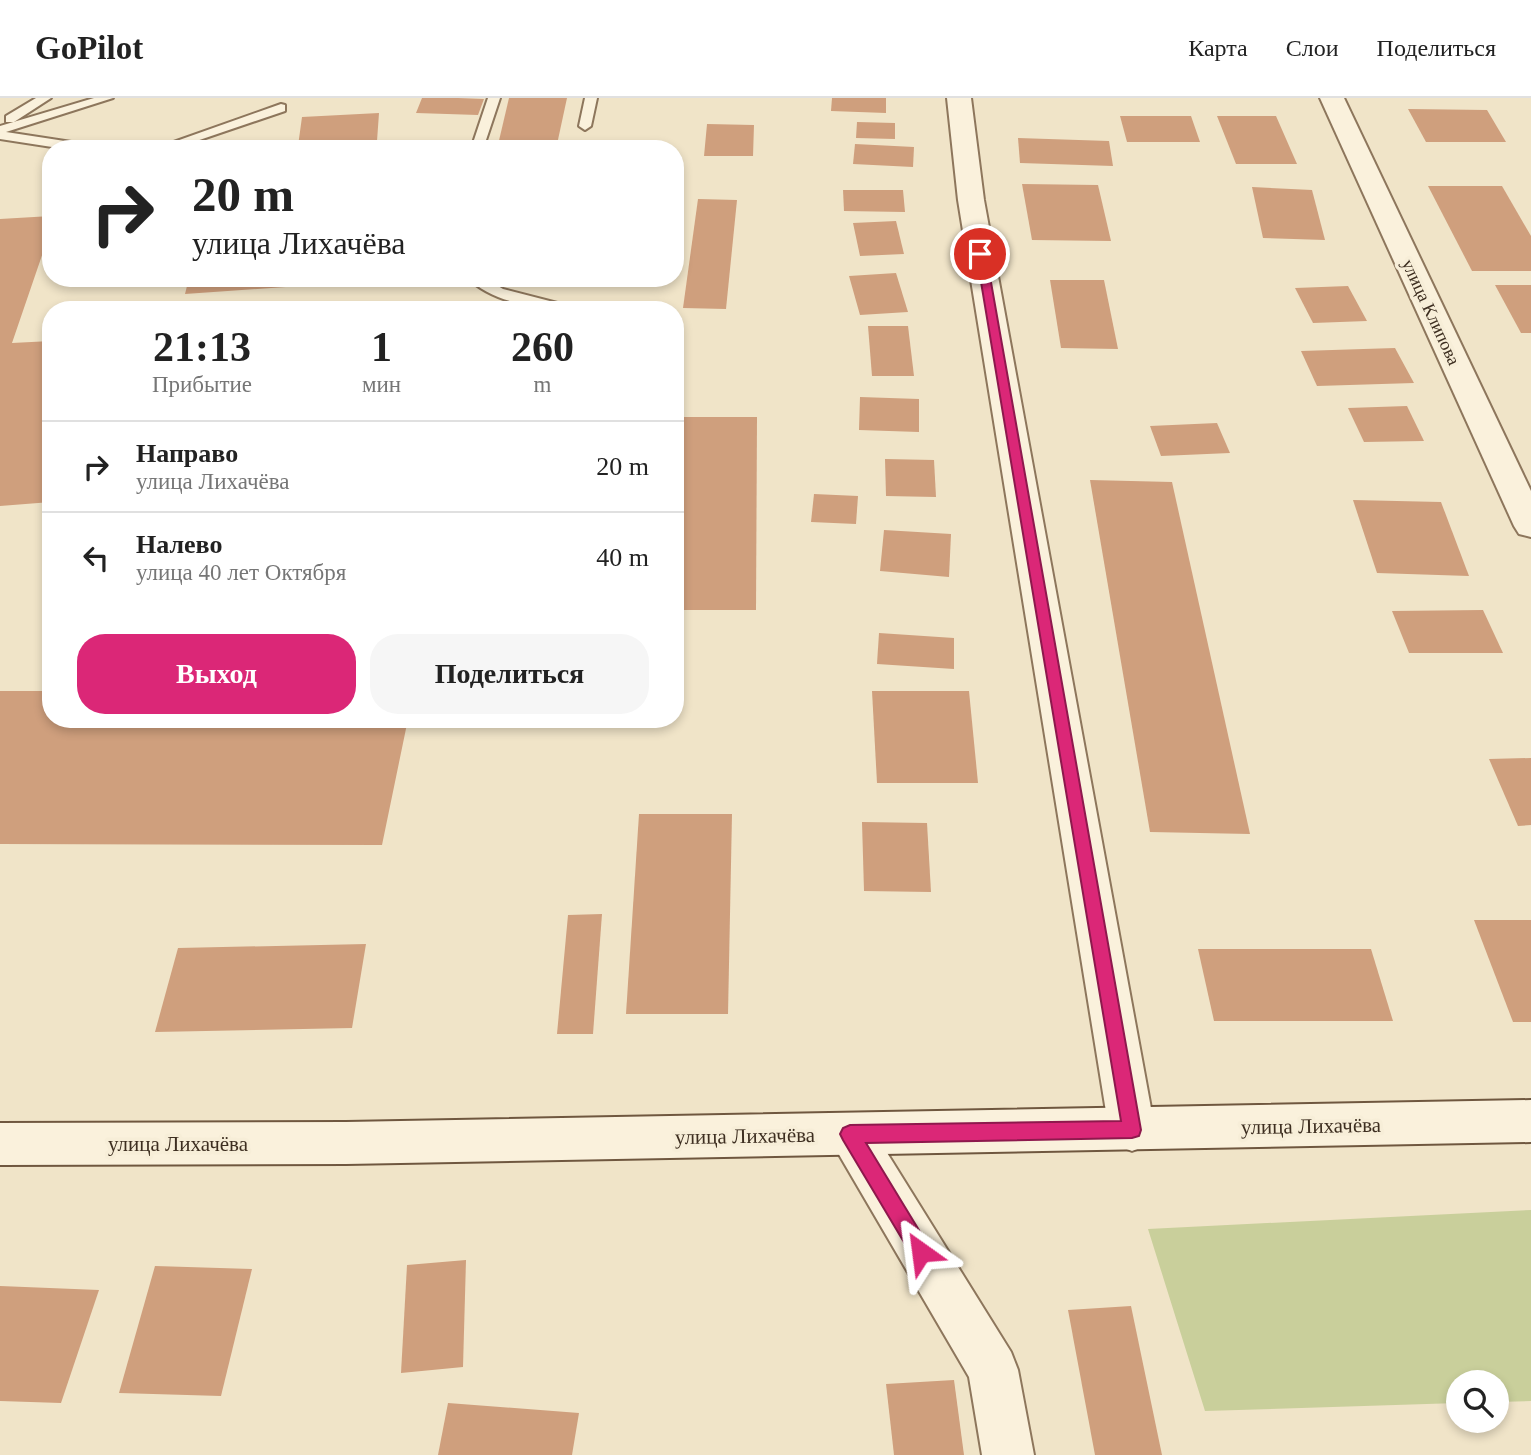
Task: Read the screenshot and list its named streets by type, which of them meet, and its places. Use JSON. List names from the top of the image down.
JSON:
{
  "streets": {
    "street": ["улица Клипова", "улица Лихачёва"]
  },
  "page": {
    "header": "GoPilot",
    "nav": ["Карта", "Слои", "Поделиться"],
    "turn": ["20 m", "улица Лихачёва"],
    "eta": [
      "21:13",
      "Прибытие",
      "1",
      "мин",
      "260",
      "m"
    ],
    "list": [
      {
        "name": "Направо",
        "note": "улица Лихачёва",
        "value": "20 m"
      },
      {
        "name": "Налево",
        "note": "улица 40 лет Октября",
        "value": "40 m"
      }
    ],
    "buttons": ["Выход", "Поделиться"]
  }
}
